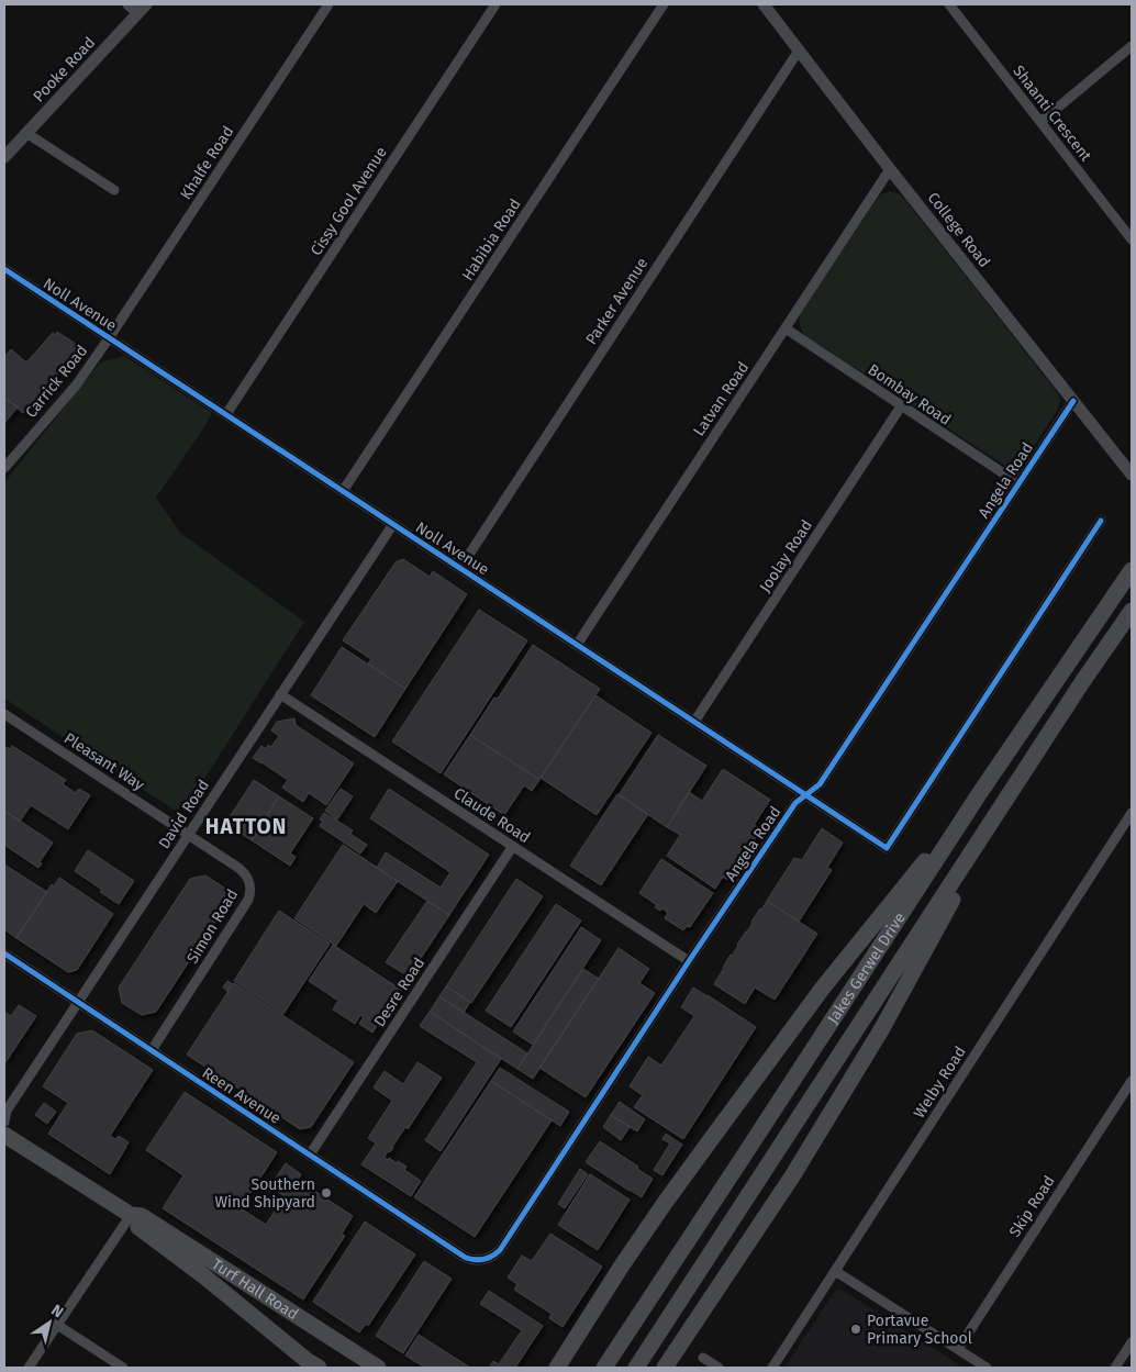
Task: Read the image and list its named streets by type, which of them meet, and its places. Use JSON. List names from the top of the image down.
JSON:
{
  "streets": {
    "highway": ["Jakes Gerwel Drive"],
    "main road": ["Turf Hall Road"],
    "street": [
      "Pooke Road",
      "Shaanti Crescent",
      "Khalfe Road",
      "Cissy Gool Avenue",
      "College Road",
      "Habibia Road",
      "Parker Avenue",
      "Noll Avenue",
      "Carrick Road",
      "Bombay Road",
      "Latvan Road",
      "Angela Road",
      "Joolay Road",
      "Pleasant Way",
      "David Road",
      "Claude Road",
      "Simon Road",
      "Desre Road",
      "Welby Road",
      "Reen Avenue",
      "Skip Road"
    ]
  },
  "crossings": [
    ["Khalfe Road", "Noll Avenue"],
    ["Khalfe Road", "Carrick Road"],
    ["Cissy Gool Avenue", "Noll Avenue"],
    ["College Road", "Parker Avenue"],
    ["College Road", "Latvan Road"],
    ["College Road", "Angela Road"],
    ["Habibia Road", "Noll Avenue"],
    ["Parker Avenue", "Noll Avenue"],
    ["Noll Avenue", "Carrick Road"],
    ["Noll Avenue", "Latvan Road"],
    ["Noll Avenue", "Angela Road"],
    ["Noll Avenue", "Joolay Road"],
    ["Noll Avenue", "David Road"],
    ["Bombay Road", "Latvan Road"],
    ["Bombay Road", "Angela Road"],
    ["Bombay Road", "Joolay Road"],
    ["Angela Road", "Claude Road"],
    ["Angela Road", "Reen Avenue"],
    ["Pleasant Way", "David Road"],
    ["Pleasant Way", "Simon Road"],
    ["David Road", "Claude Road"],
    ["David Road", "Simon Road"],
    ["David Road", "Reen Avenue"],
    ["Claude Road", "Desre Road"],
    ["Simon Road", "Reen Avenue"],
    ["Desre Road", "Reen Avenue"]
  ],
  "districts": ["HATTON"],
  "places": ["Southern Wind Shipyard", "Portavue Primary School"],
  "north": "top right"
}
